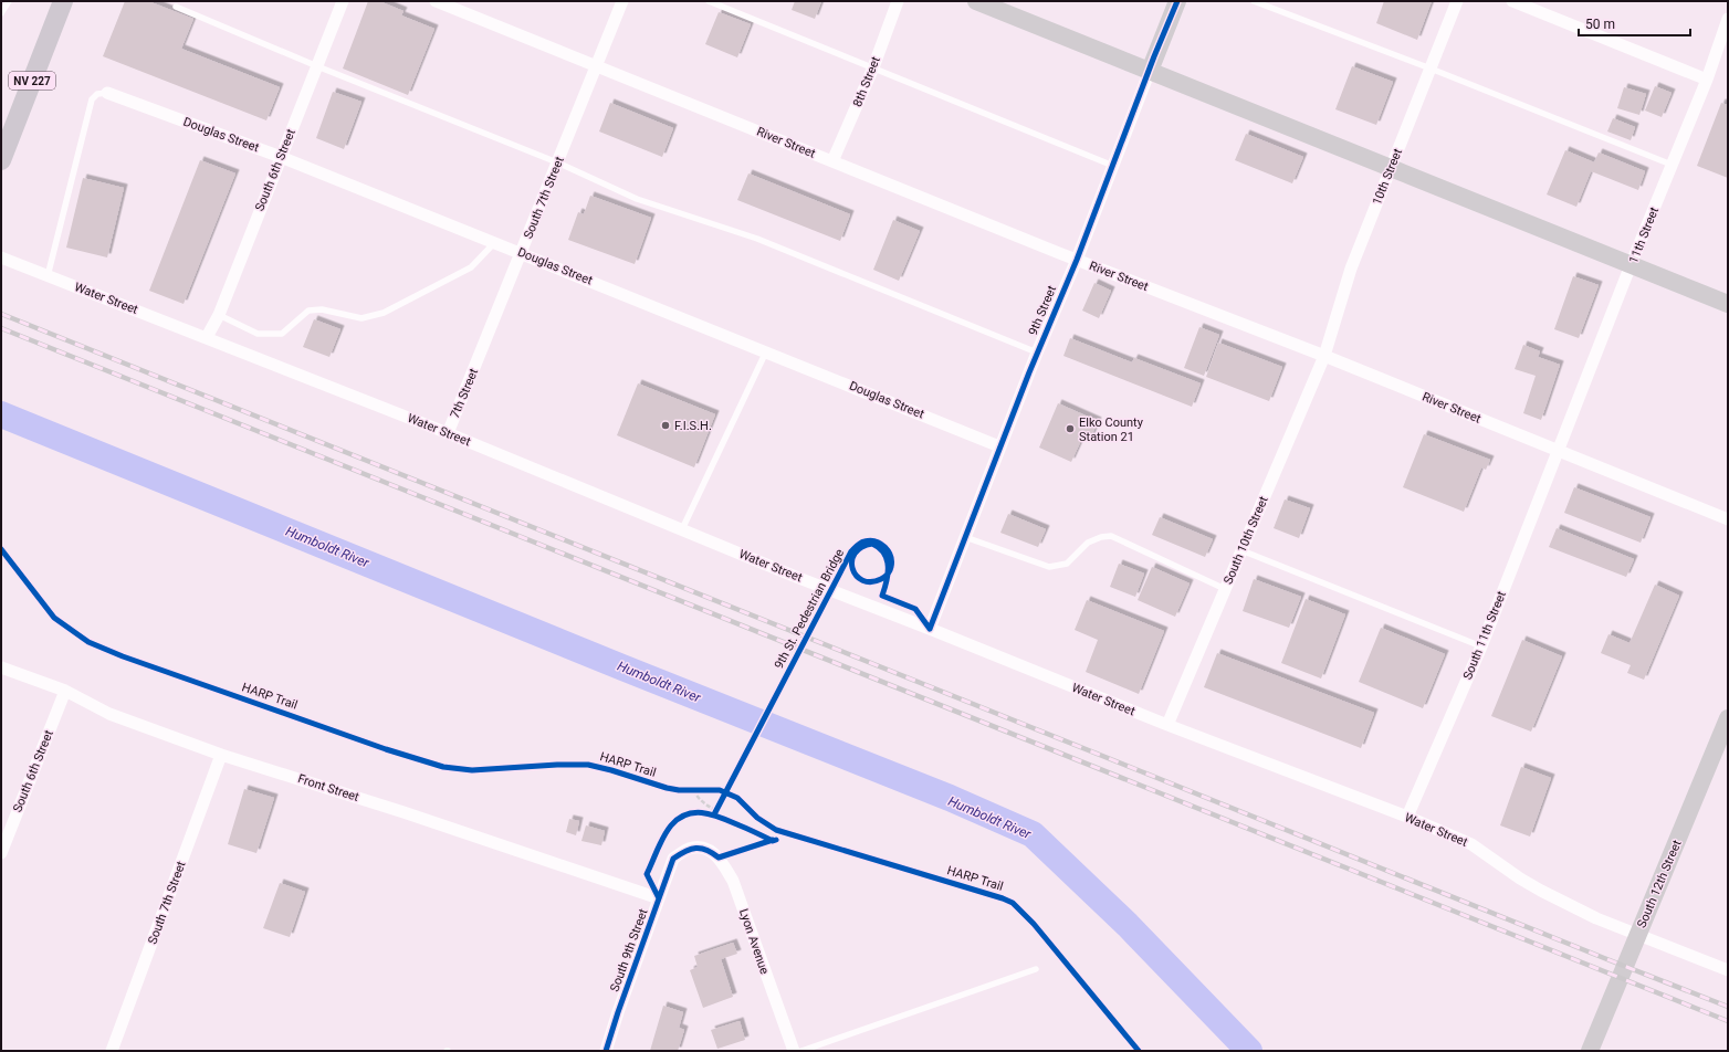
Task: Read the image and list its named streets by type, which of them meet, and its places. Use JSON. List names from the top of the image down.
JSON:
{
  "streets": {
    "main road": ["NV 227"],
    "street": [
      "8th Street",
      "Douglas Street",
      "River Street",
      "South 6th Street",
      "10th Street",
      "South 7th Street",
      "11th Street",
      "Water Street",
      "9th Street",
      "7th Street",
      "South 10th Street",
      "South 11th Street",
      "Front Street",
      "South 12th Street",
      "Lyon Avenue",
      "South 9th Street"
    ],
    "cycle path": ["9th St. Pedestrian Bridge", "HARP Trail"]
  },
  "crossings": [
    ["8th Street", "River Street"],
    ["Douglas Street", "South 6th Street"],
    ["Douglas Street", "South 7th Street"],
    ["Douglas Street", "9th Street"],
    ["River Street", "10th Street"],
    ["River Street", "South 7th Street"],
    ["River Street", "11th Street"],
    ["River Street", "9th Street"],
    ["River Street", "South 10th Street"],
    ["River Street", "South 11th Street"],
    ["South 6th Street", "Water Street"],
    ["South 6th Street", "Front Street"],
    ["10th Street", "South 10th Street"],
    ["South 7th Street", "7th Street"],
    ["South 7th Street", "Front Street"],
    ["11th Street", "South 11th Street"],
    ["Water Street", "9th Street"],
    ["Water Street", "7th Street"],
    ["Water Street", "South 10th Street"],
    ["Water Street", "South 11th Street"],
    ["Front Street", "South 9th Street"],
    ["Lyon Avenue", "South 9th Street"]
  ],
  "water": ["Humboldt River"],
  "places": ["F.I.S.H.", "Elko County Station 21"],
  "scale_bar": "50 m"
}
